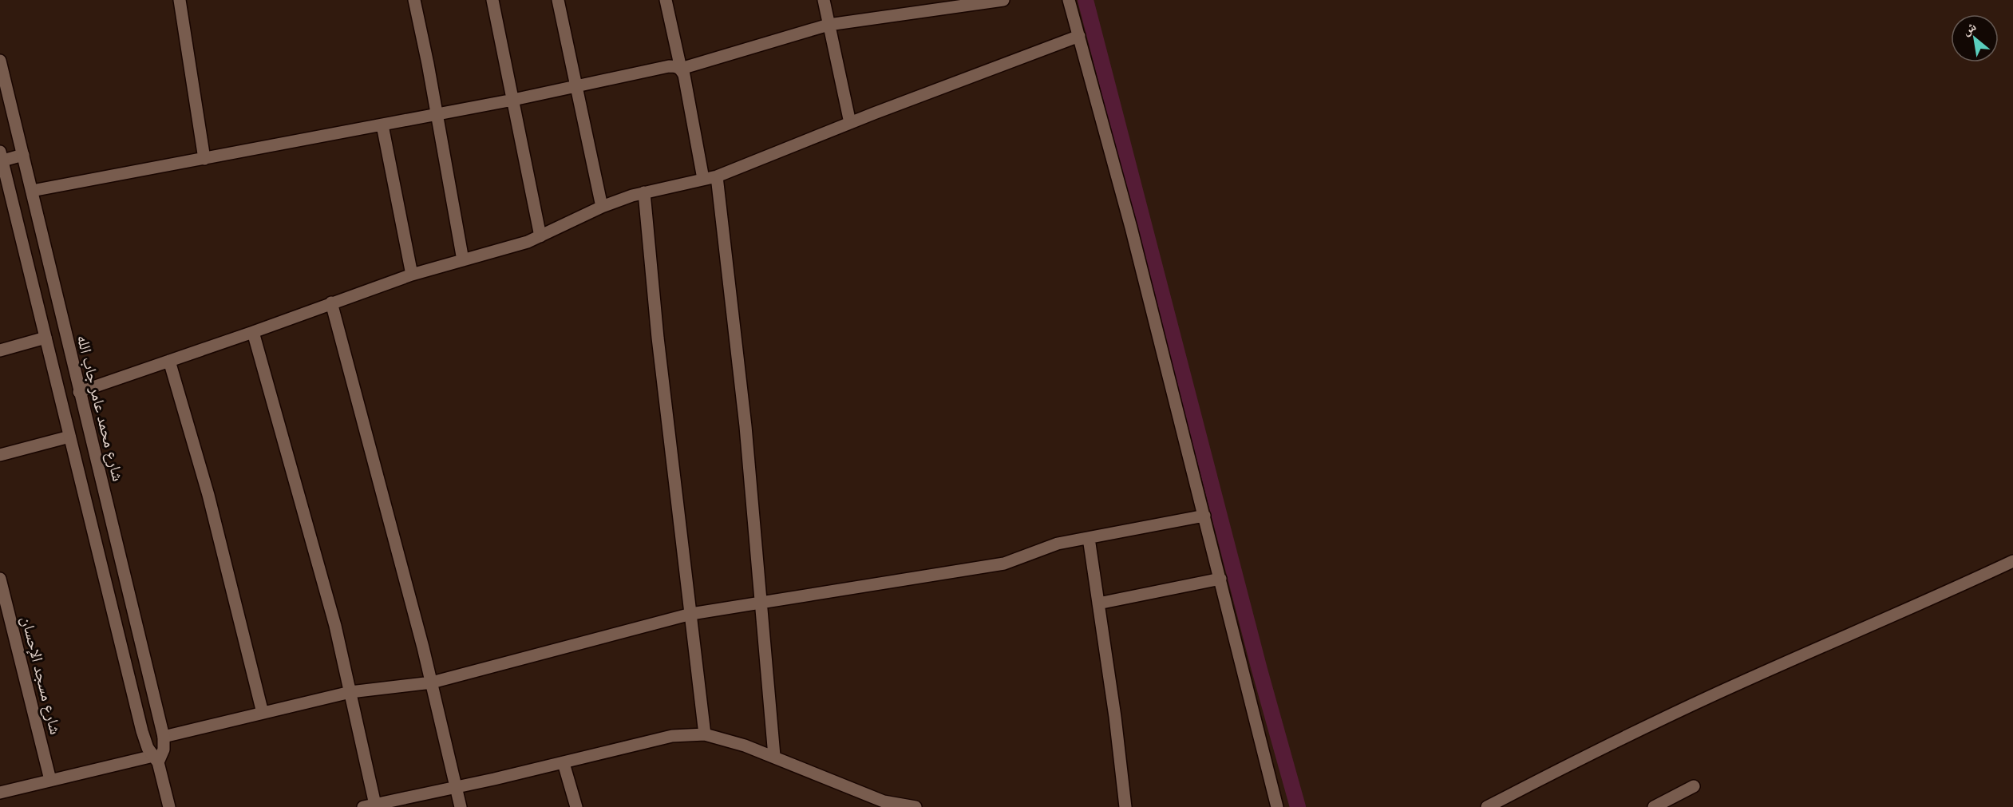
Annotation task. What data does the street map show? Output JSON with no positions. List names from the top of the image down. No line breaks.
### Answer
{"streets":{"street":["شارع محمد عامر جاب الله","شارع مسجد الإحسان"]},"north":"top left"}
